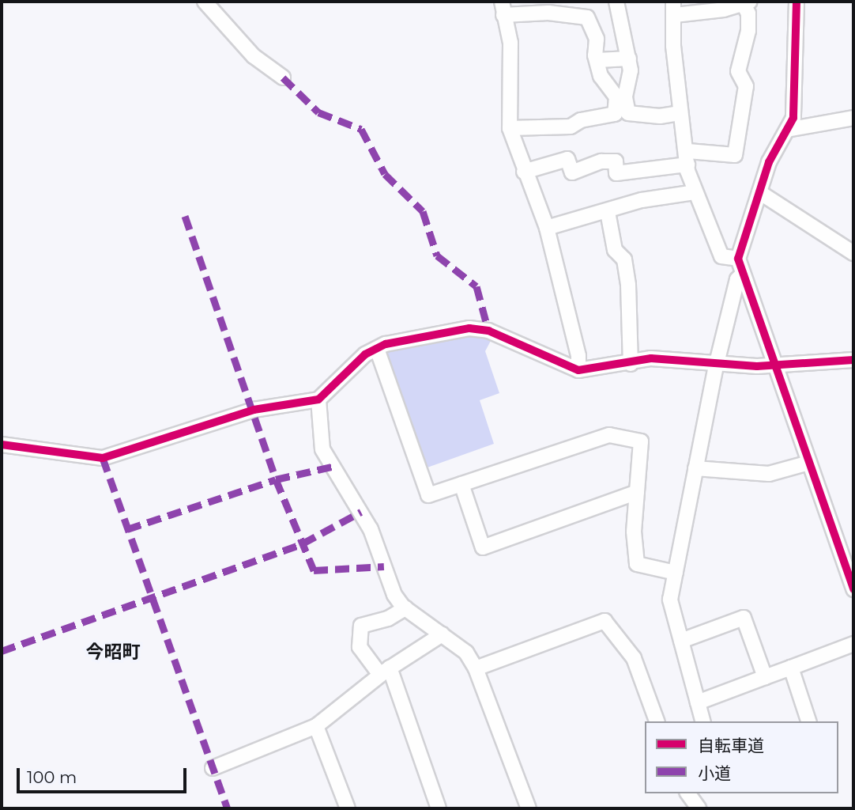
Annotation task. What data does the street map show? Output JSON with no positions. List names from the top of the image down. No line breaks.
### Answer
{"districts":["今昭町"],"legend":["自転車道","小道"],"scale_bar":"100 m"}
